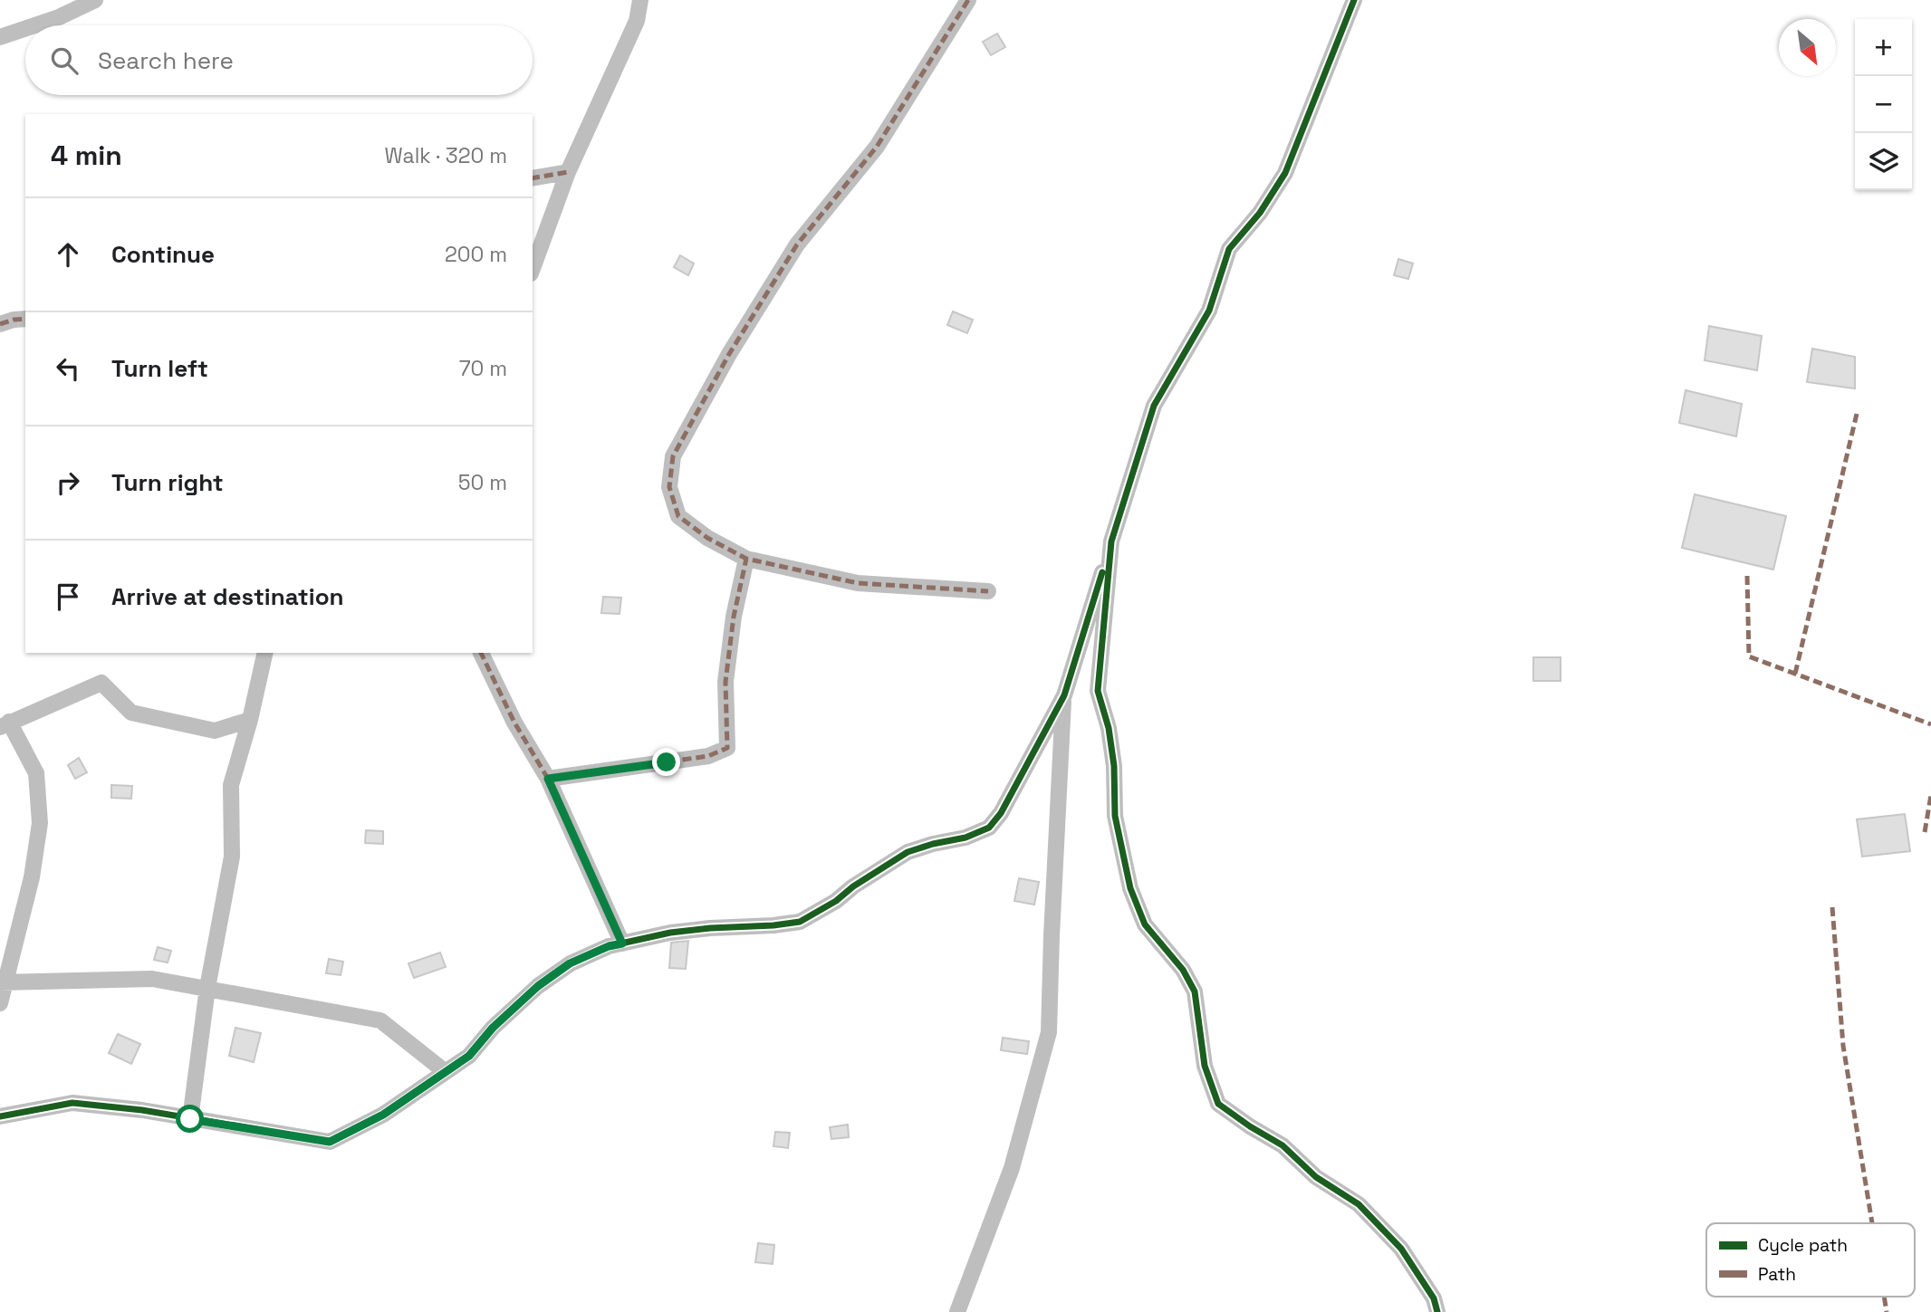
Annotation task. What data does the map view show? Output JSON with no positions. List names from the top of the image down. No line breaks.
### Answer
{"legend":["Cycle path","Path"],"north":"bottom right","page":{"map_buttons":["+","−"],"search":"Search here","heading":["4 min","Walk · 320 m"],"list":[["Continue","200 m"],["Turn left","70 m"],["Turn right","50 m"],"Arrive at destination"]}}
